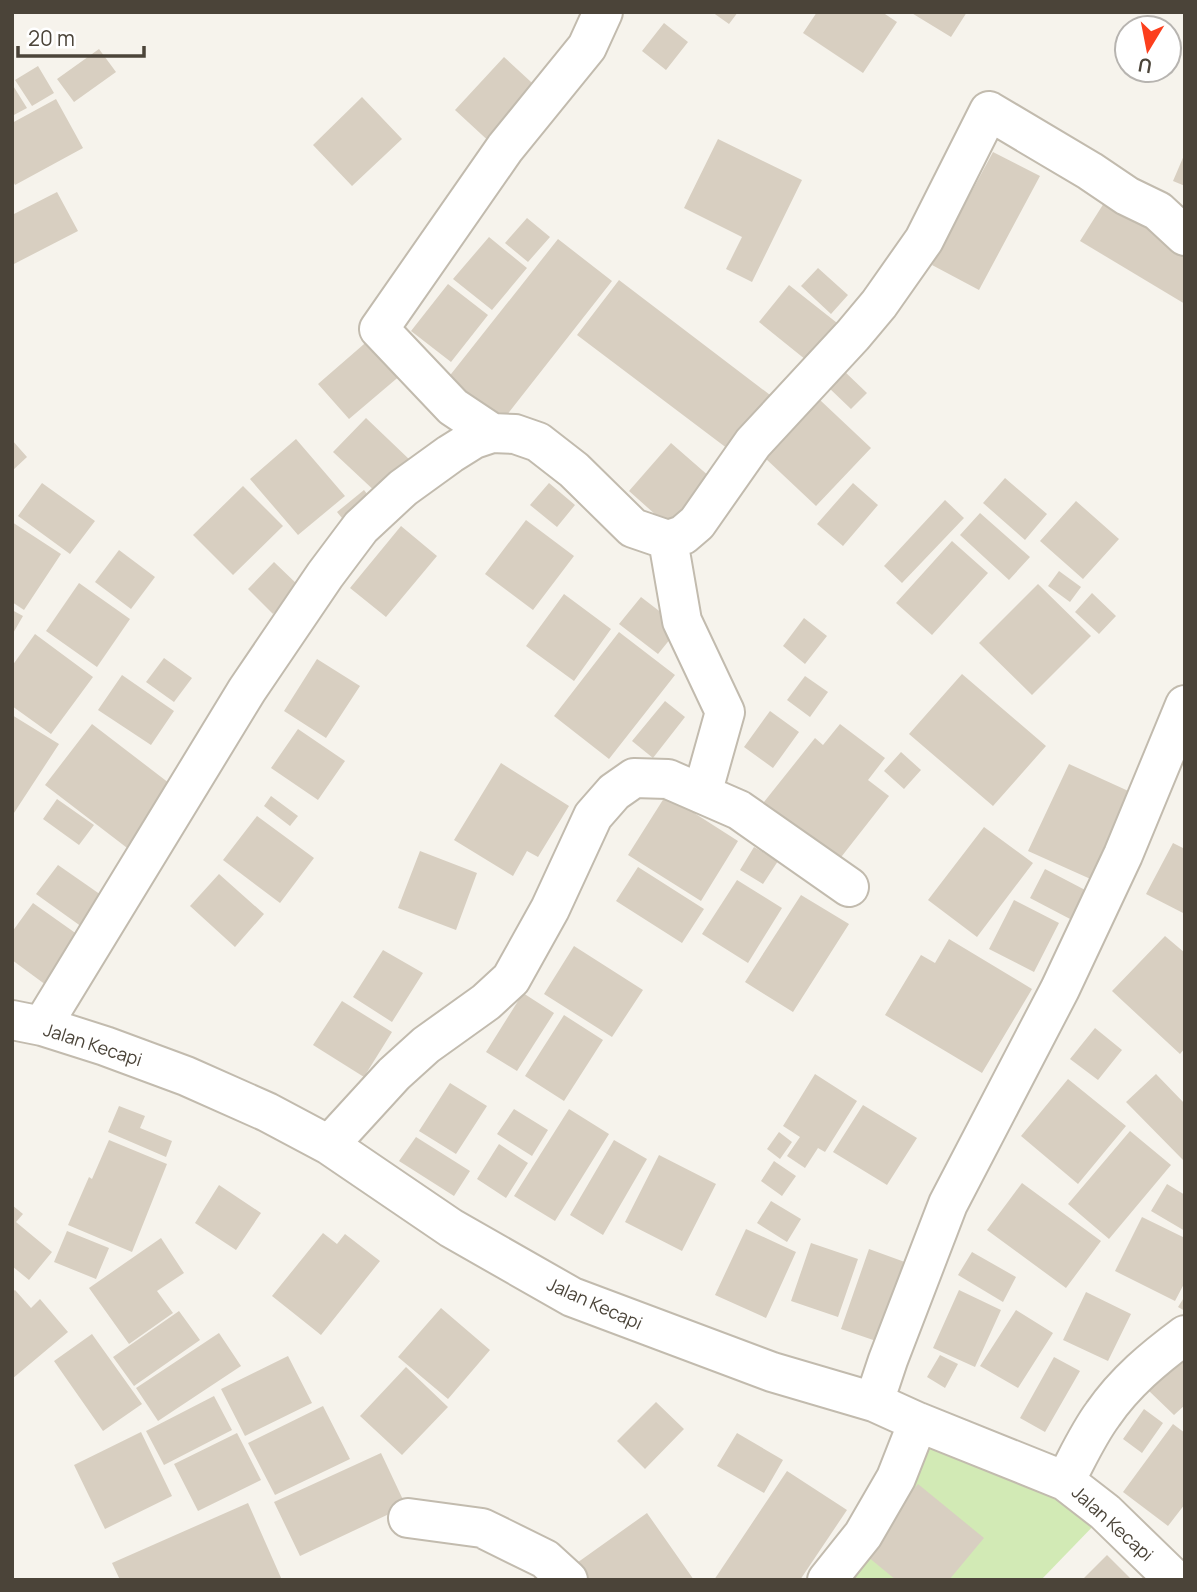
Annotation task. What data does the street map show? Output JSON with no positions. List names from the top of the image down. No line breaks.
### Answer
{"streets":{"street":["Jalan Kecapi"]},"scale_bar":"20 m","north":"bottom"}
